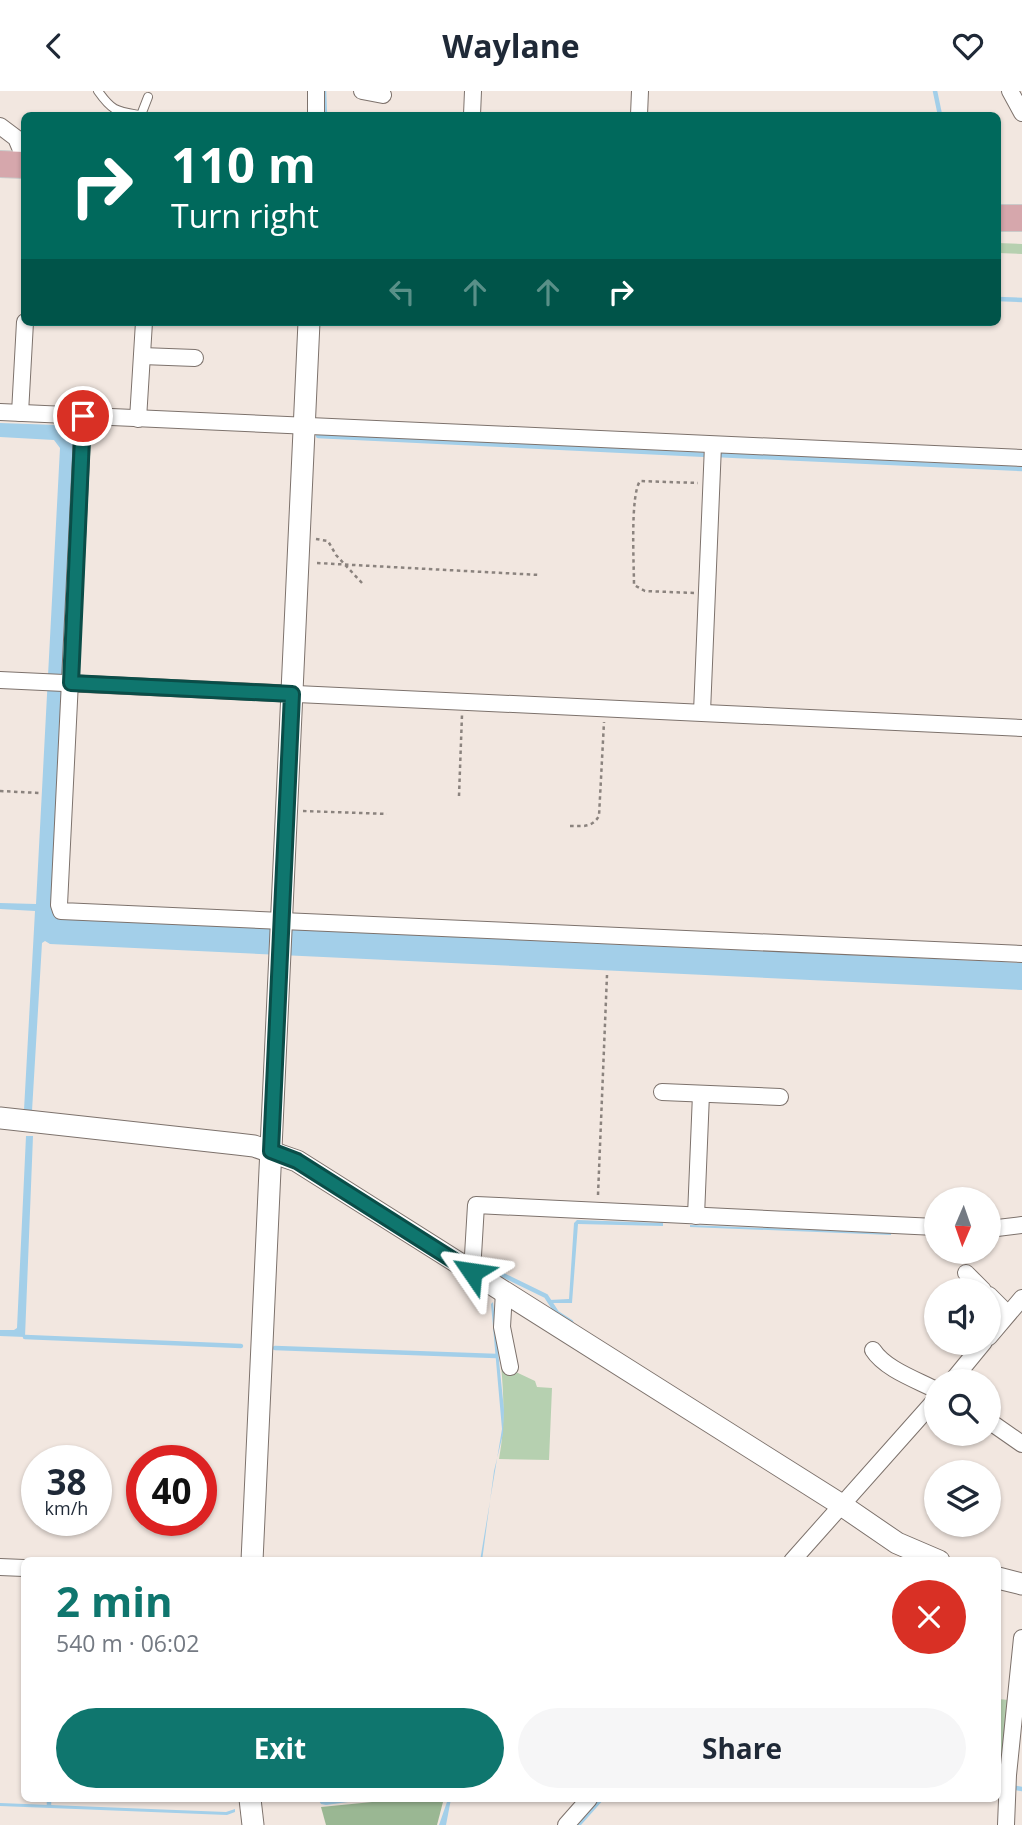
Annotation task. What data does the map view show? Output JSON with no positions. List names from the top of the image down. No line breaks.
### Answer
{"north":"bottom","page":{"header":"Waylane","turn":["110 m","Turn right"],"speed":"38 km/h","limit":"40","heading":["2 min","540 m · 06:02"],"buttons":["Exit","Share"]}}
